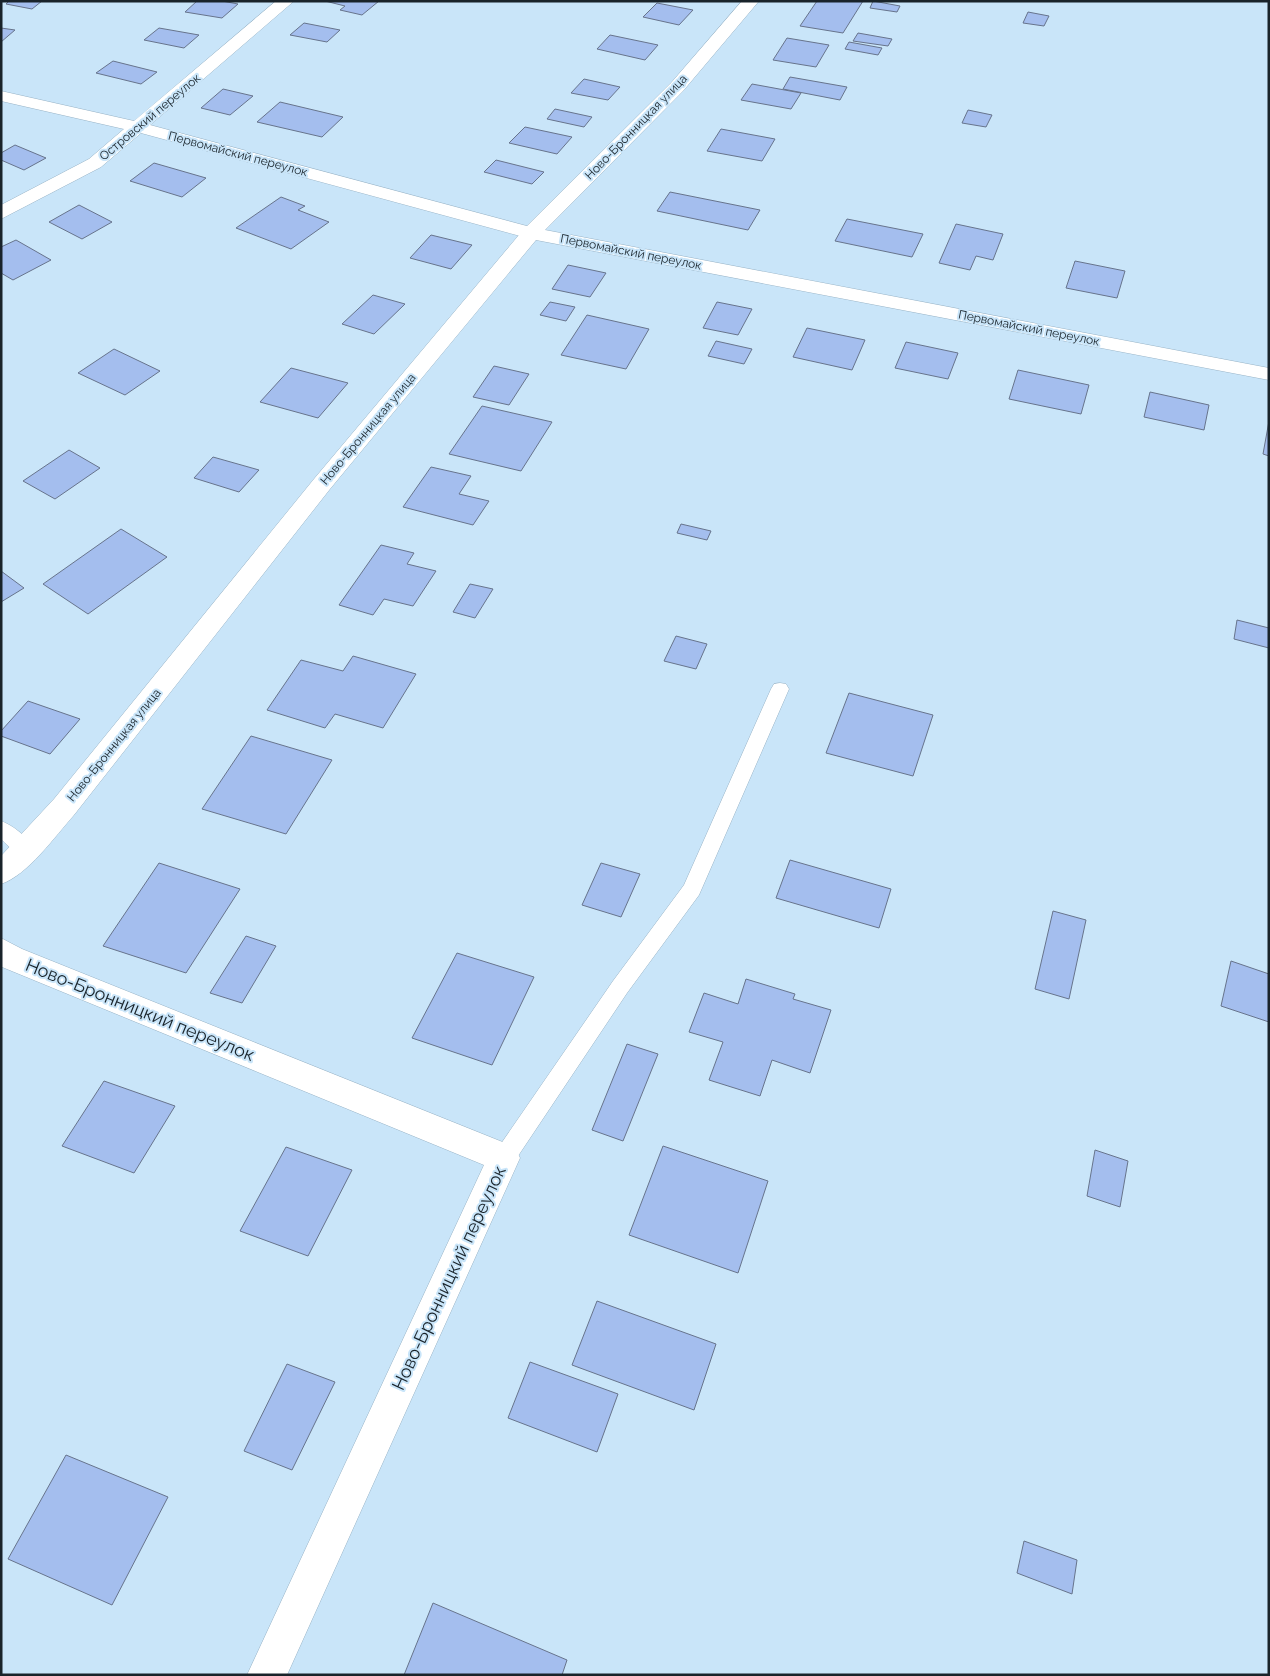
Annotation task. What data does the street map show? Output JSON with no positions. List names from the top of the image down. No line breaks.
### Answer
{"streets":{"street":["Островский переулок","Ново-Бронницкая улица","Первомайский переулок","Ново-Бронницкий переулок"]},"crossings":[["Островский переулок","Первомайский переулок"],["Ново-Бронницкая улица","Первомайский переулок"]]}
